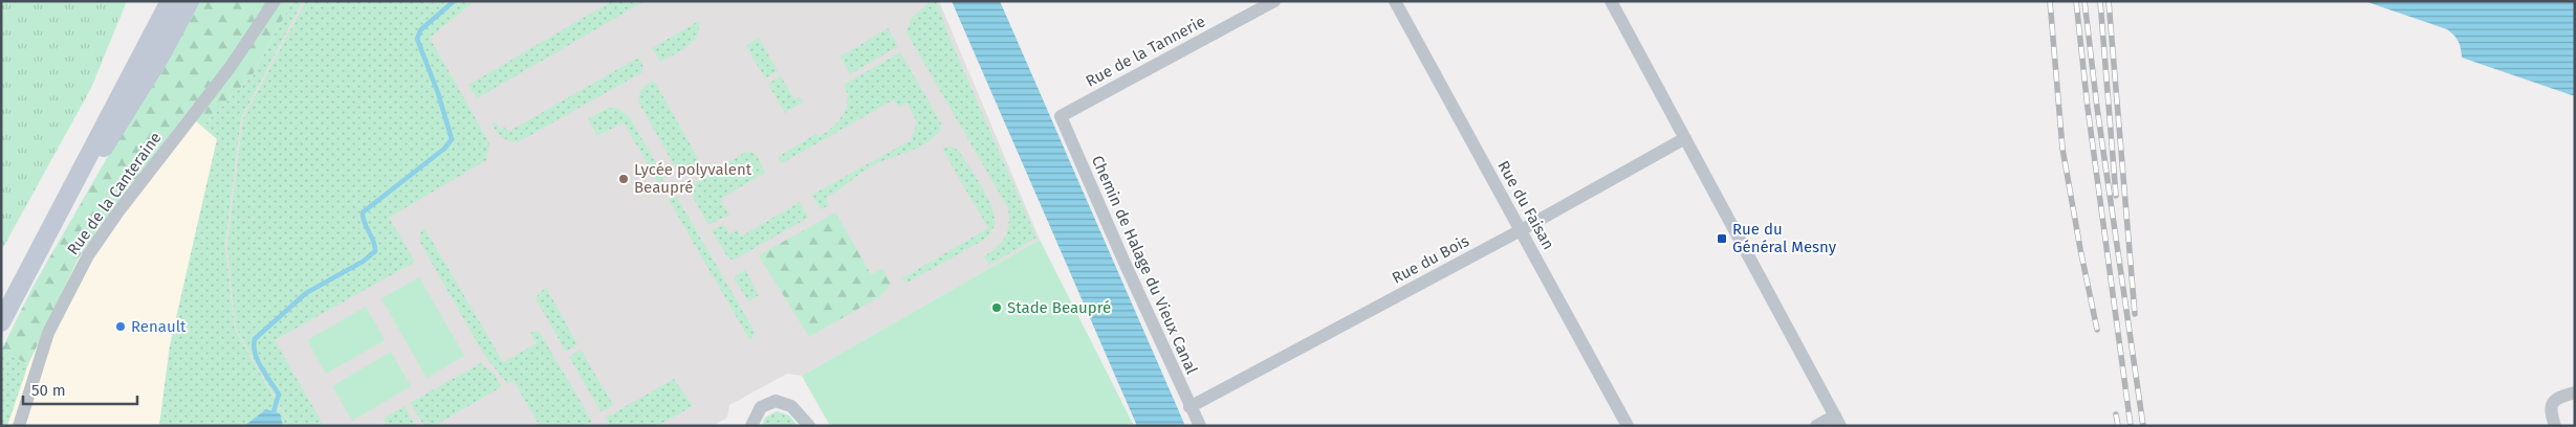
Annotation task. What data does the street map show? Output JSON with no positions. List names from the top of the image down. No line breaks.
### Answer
{"streets":{"street":["Rue de la Tannerie","Rue de la Canteraine","Rue du Faisan","Rue du Bois","Chemin de Halage du Vieux Canal"]},"crossings":[["Rue de la Tannerie","Chemin de Halage du Vieux Canal"],["Rue du Faisan","Rue du Bois"],["Rue du Bois","Chemin de Halage du Vieux Canal"]],"places":{"other":["Lycée polyvalent Beaupré","Stade Beaupré","Renault"],"transit":["Rue du Général Mesny"]},"scale_bar":"50 m"}
